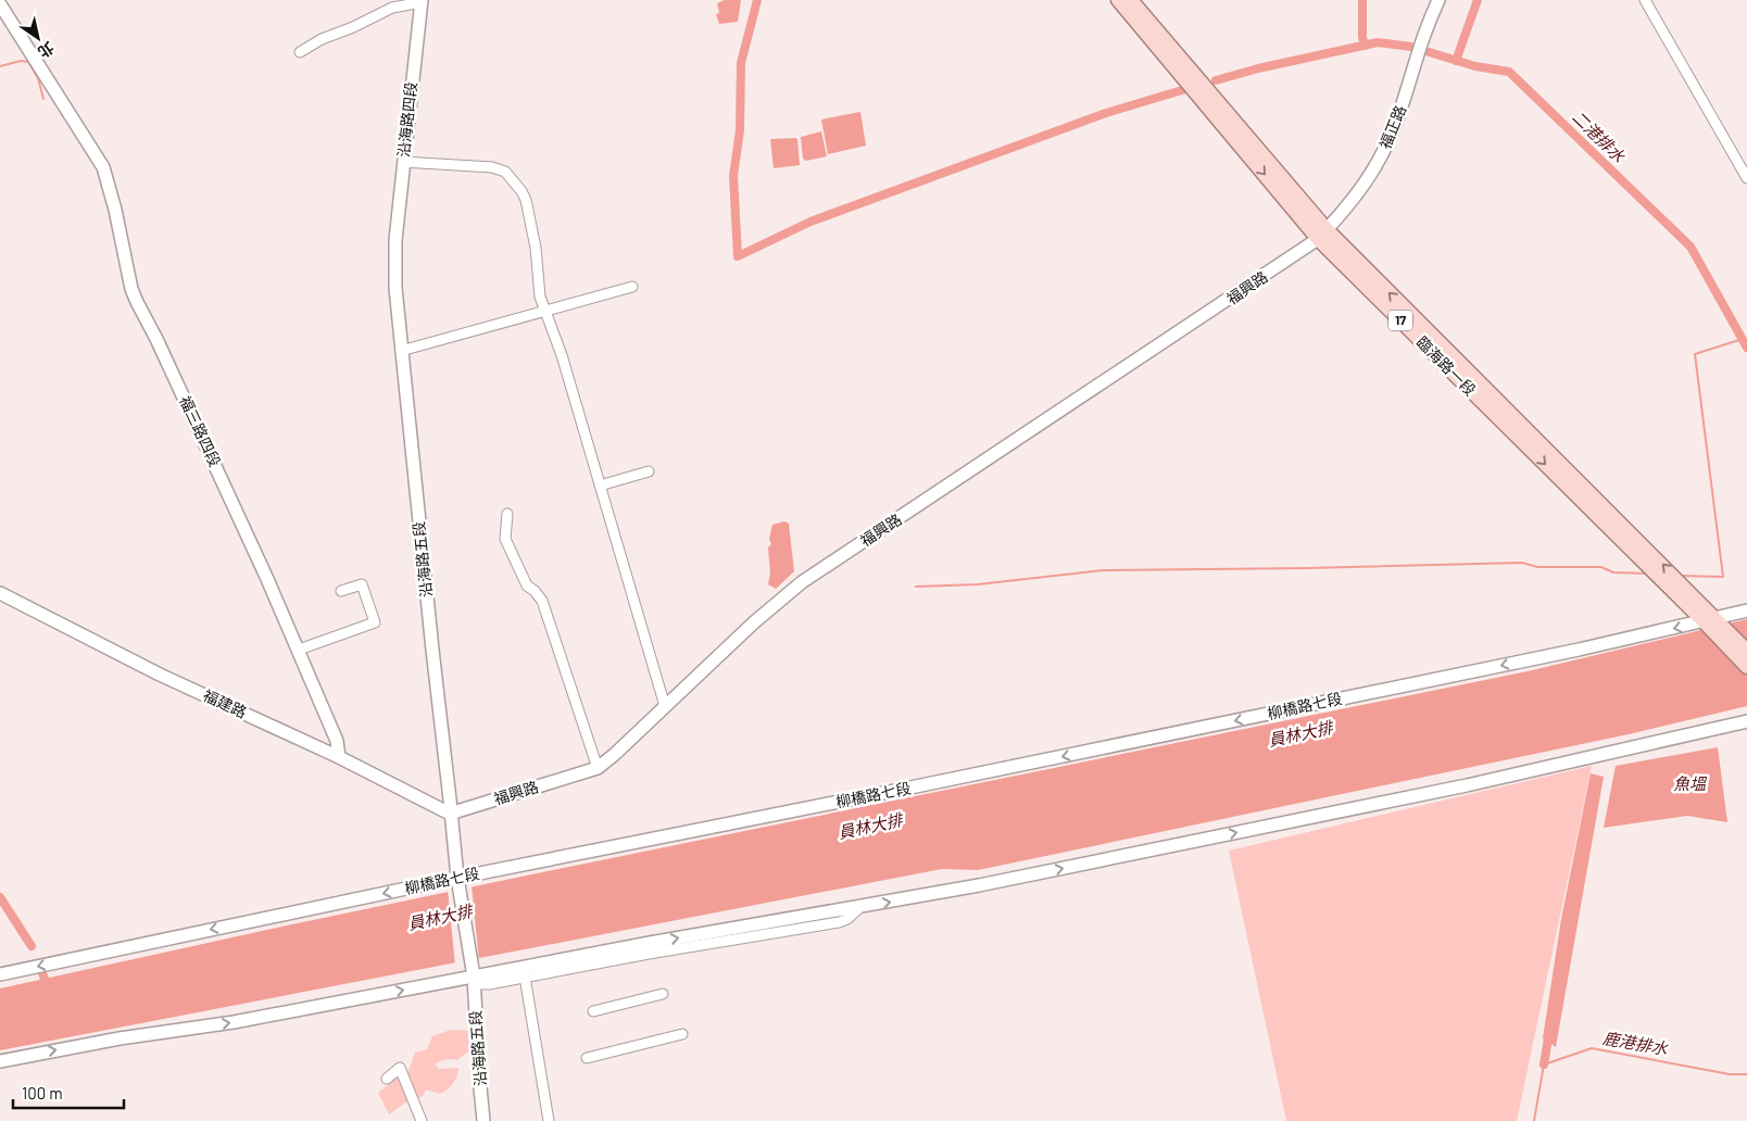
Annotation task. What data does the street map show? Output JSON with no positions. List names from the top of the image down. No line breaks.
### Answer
{"streets":{"main road":["17","臨海路一段"],"street":["沿海路四段","福正路","福興路","福三路四段","沿海路五段","福建路","柳橋路七段"]},"crossings":[["沿海路四段","沿海路五段"],["福正路","福興路"],["福正路","臨海路一段"],["福興路","臨海路一段"],["福興路","沿海路五段"],["福興路","福建路"],["17","臨海路一段"],["17","柳橋路七段"],["臨海路一段","柳橋路七段"],["福三路四段","福建路"],["沿海路五段","福建路"],["沿海路五段","柳橋路七段"]],"water":["二港排水","員林大排","魚塭","鹿港排水"],"scale_bar":"100 m","north":"bottom right"}
